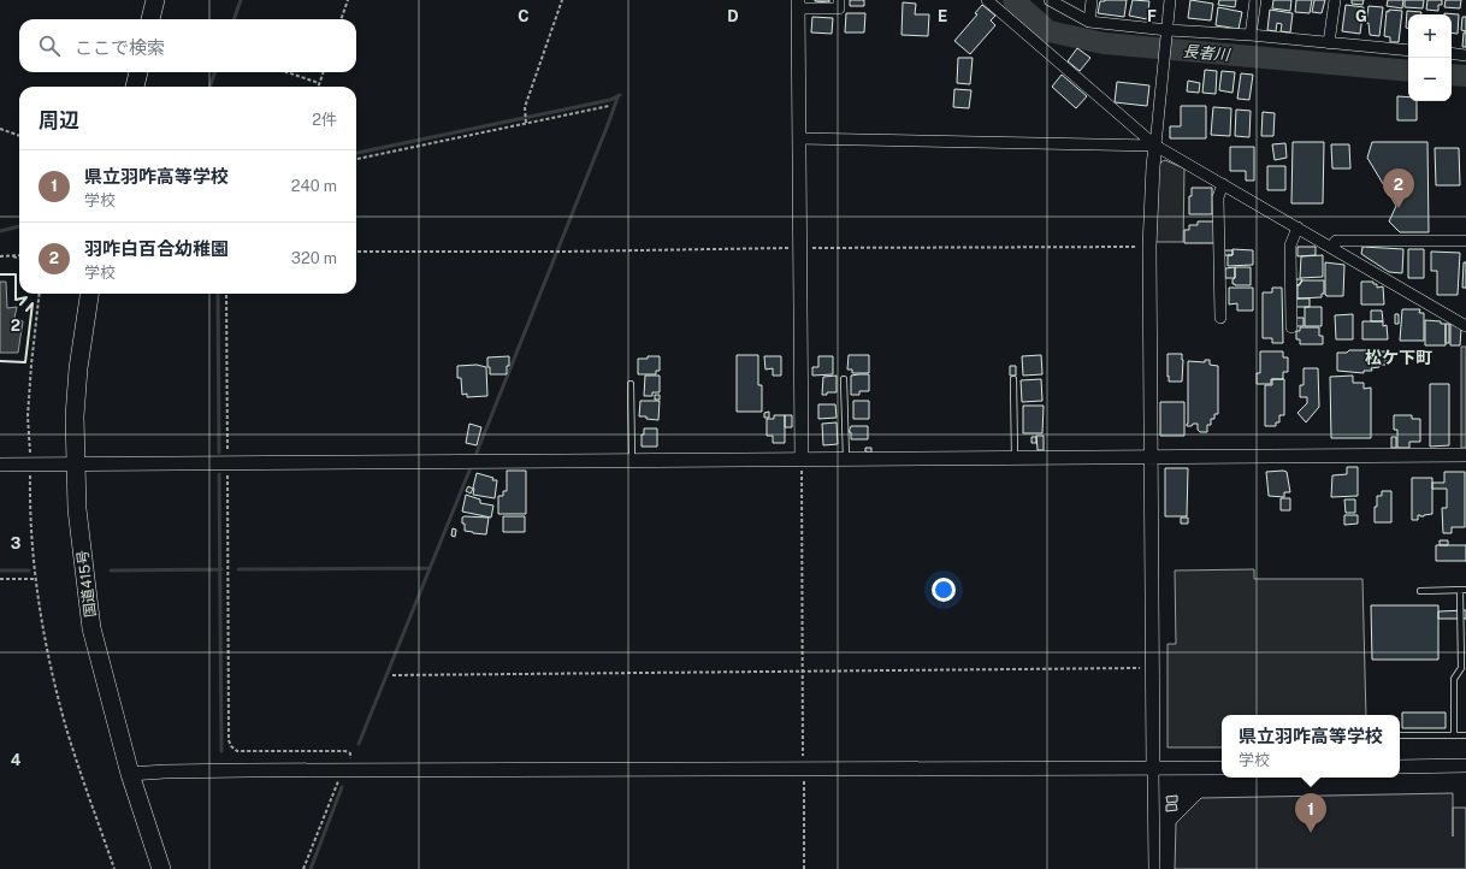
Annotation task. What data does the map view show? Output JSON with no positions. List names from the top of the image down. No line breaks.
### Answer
{"streets":{"highway":["国道415号"]},"districts":["松ケ下町"],"water":["長者川"],"page":{"map_buttons":["+","−"],"search":"ここで検索","heading":["周辺","2件"],"list":[{"mark":"1","name":"県立羽咋高等学校","note":"学校","value":"240 m"},{"mark":"2","name":"羽咋白百合幼稚園","note":"学校","value":"320 m"}],"pins":["2","1"],"popup":["県立羽咋高等学校","学校"]},"grid":{"columns":["C","D","E","F","G"],"rows":["2","3","4"]}}
